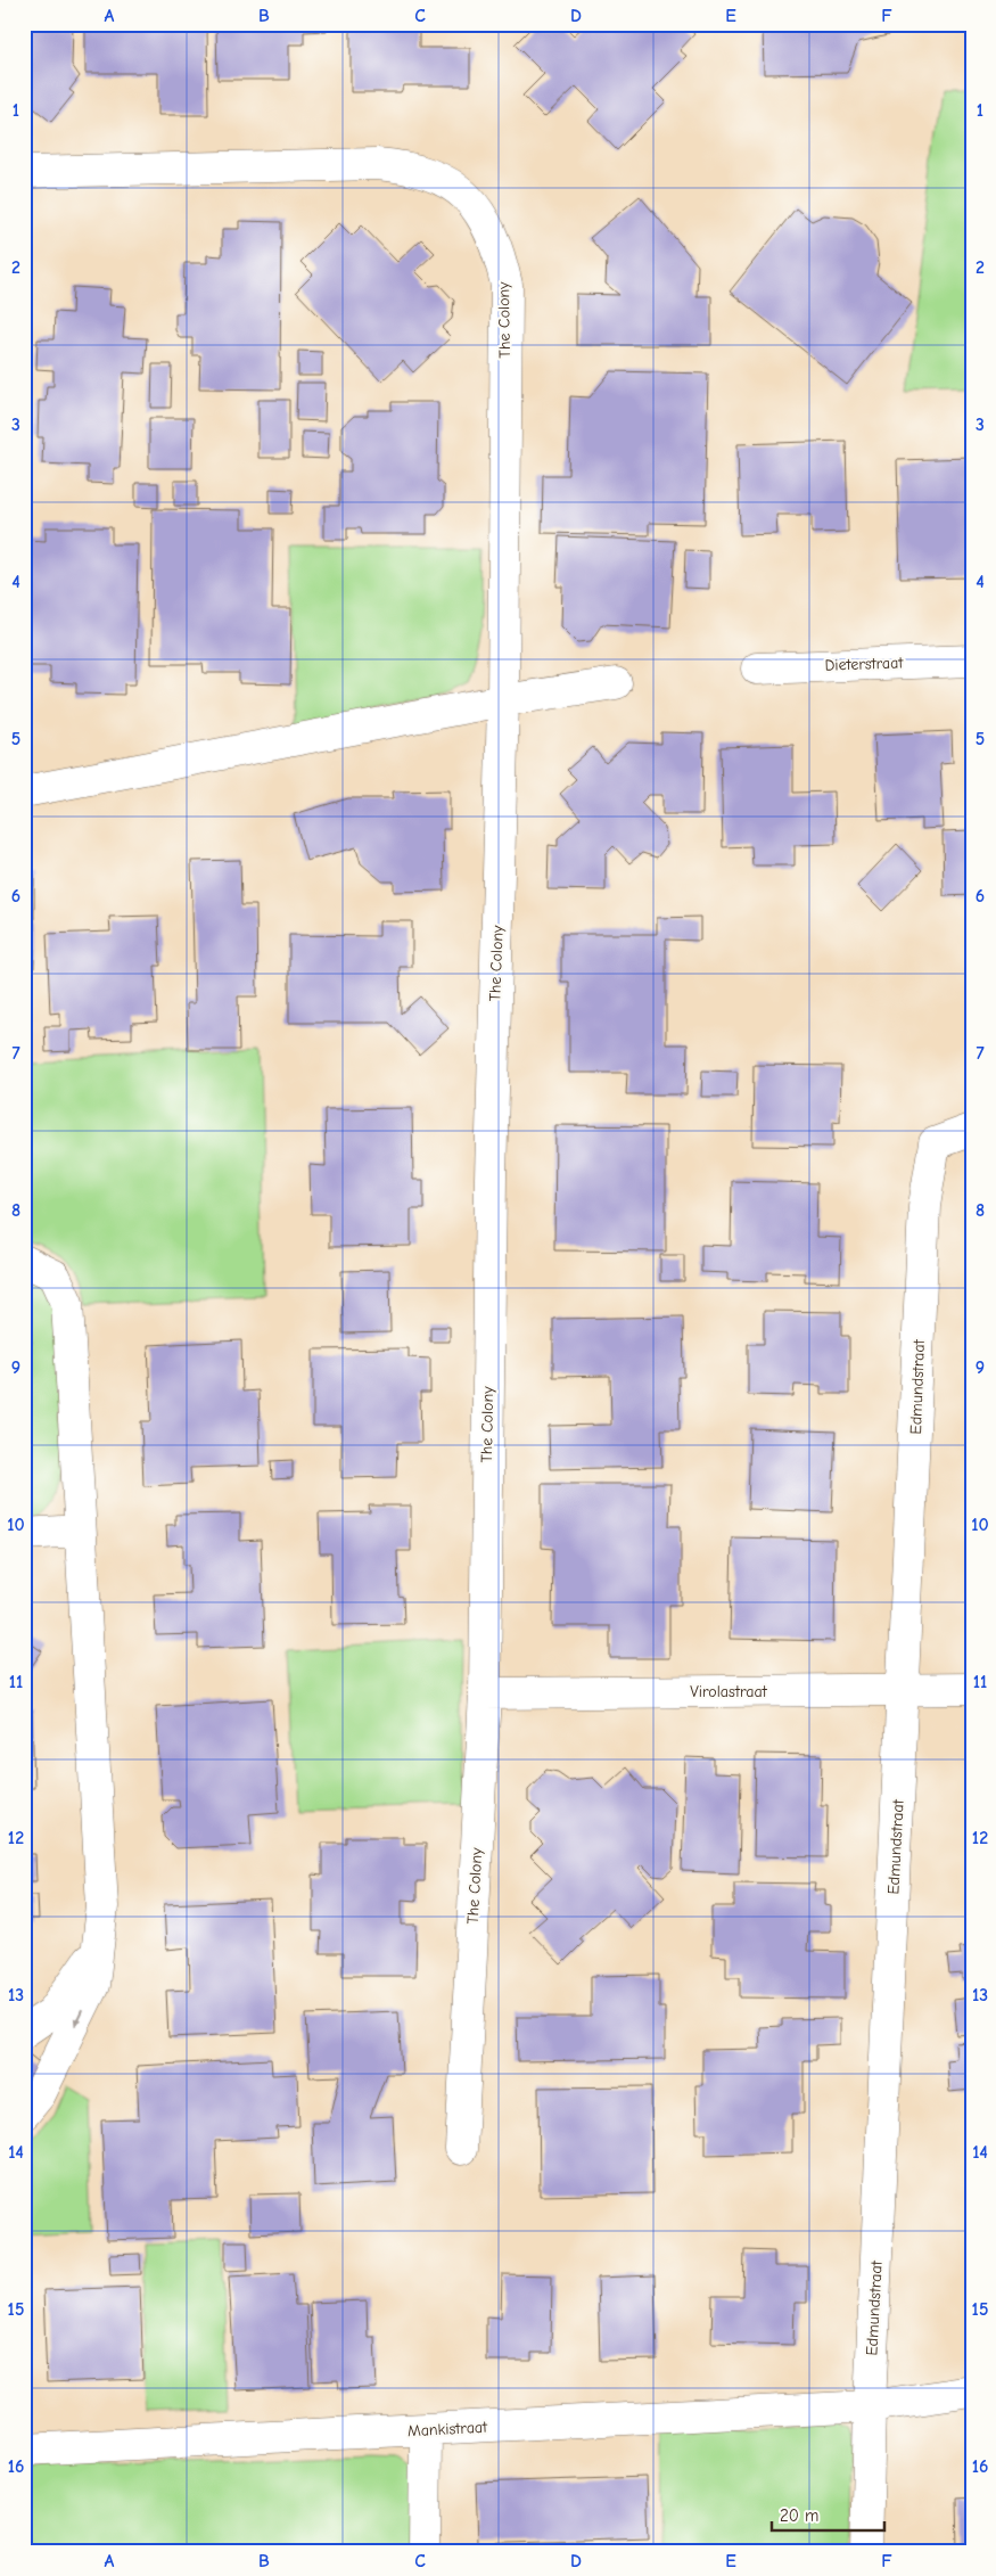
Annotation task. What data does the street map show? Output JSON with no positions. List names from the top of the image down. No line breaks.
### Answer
{"streets":{"street":["The Colony","Dieterstraat","Edmundstraat","Virolastraat","Mankistraat"]},"crossings":[["The Colony","Virolastraat"],["Edmundstraat","Virolastraat"],["Edmundstraat","Mankistraat"]],"scale_bar":"20 m","grid":{"columns":["A","B","C","D","E","F"],"rows":["1","2","3","4","5","6","7","8","9","10","11","12","13","14","15","16"]}}
